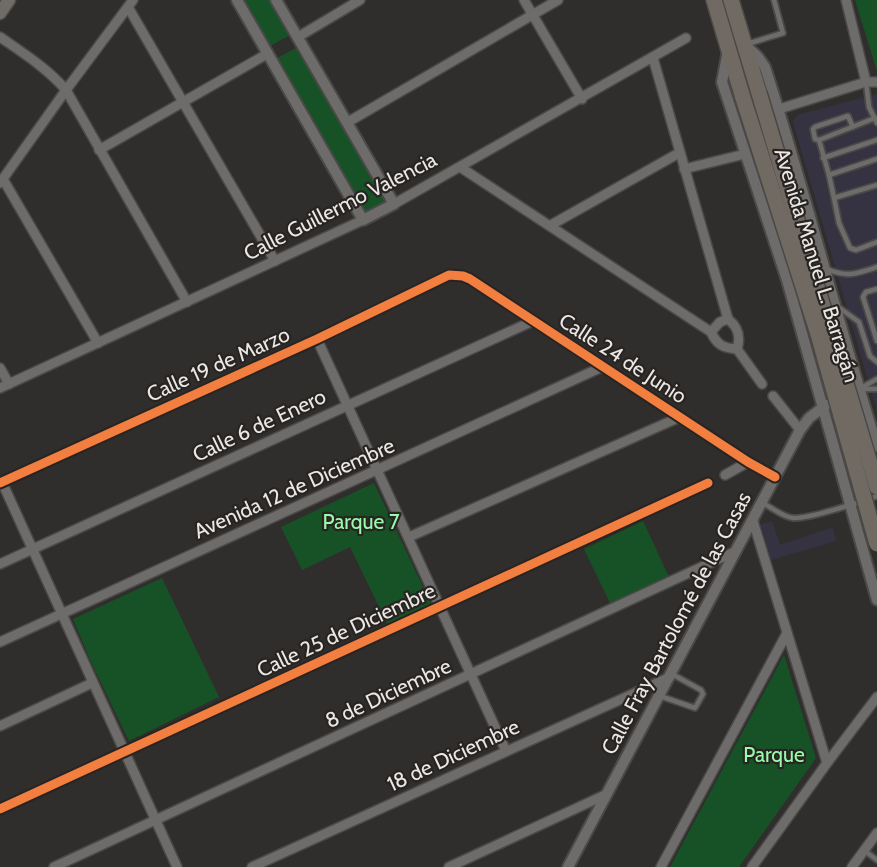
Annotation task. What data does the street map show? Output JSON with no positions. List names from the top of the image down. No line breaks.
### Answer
{"streets":{"highway":["Avenida Manuel L. Barragán"],"street":["Calle Guillermo Valencia","Calle 24 de Junio","Calle 19 de Marzo","Calle 6 de Enero","Avenida 12 de Diciembre","Calle Fray Bartolomé de las Casas","Calle 25 de Diciembre","8 de Diciembre","18 de Diciembre"]},"crossings":[["Calle 24 de Junio","Calle 19 de Marzo"],["Calle 24 de Junio","Calle 6 de Enero"],["Calle 24 de Junio","Avenida 12 de Diciembre"],["Calle 24 de Junio","Calle Fray Bartolomé de las Casas"],["Calle Fray Bartolomé de las Casas","8 de Diciembre"],["Calle Fray Bartolomé de las Casas","18 de Diciembre"]],"parks":["Parque 7","Parque"]}
